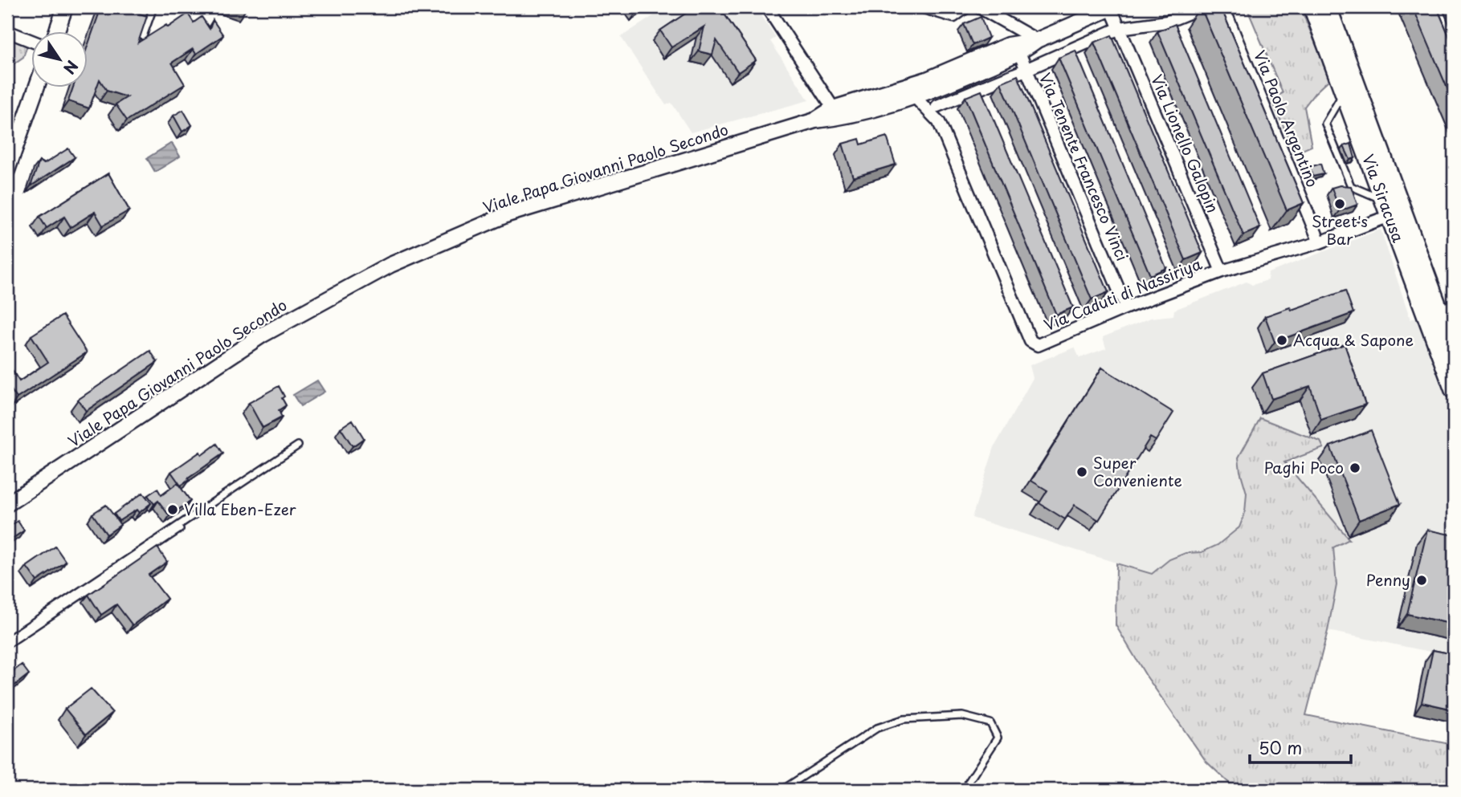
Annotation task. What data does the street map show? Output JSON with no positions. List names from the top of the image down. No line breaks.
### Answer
{"streets":{"main road":["Via Siracusa"],"street":["Via Paolo Argentino","Via Lionello Galopin","Via Tenente Francesco Vinci","Viale Papa Giovanni Paolo Secondo","Via Caduti di Nassiriya"]},"crossings":[["Via Paolo Argentino","Via Caduti di Nassiriya"],["Via Lionello Galopin","Via Caduti di Nassiriya"],["Via Tenente Francesco Vinci","Via Caduti di Nassiriya"],["Via Siracusa","Via Caduti di Nassiriya"]],"places":["Street's Bar","Acqua & Sapone","Paghi Poco","Super Conveniente","Villa Eben-Ezer","Penny"],"scale_bar":"50 m","north":"bottom right"}
